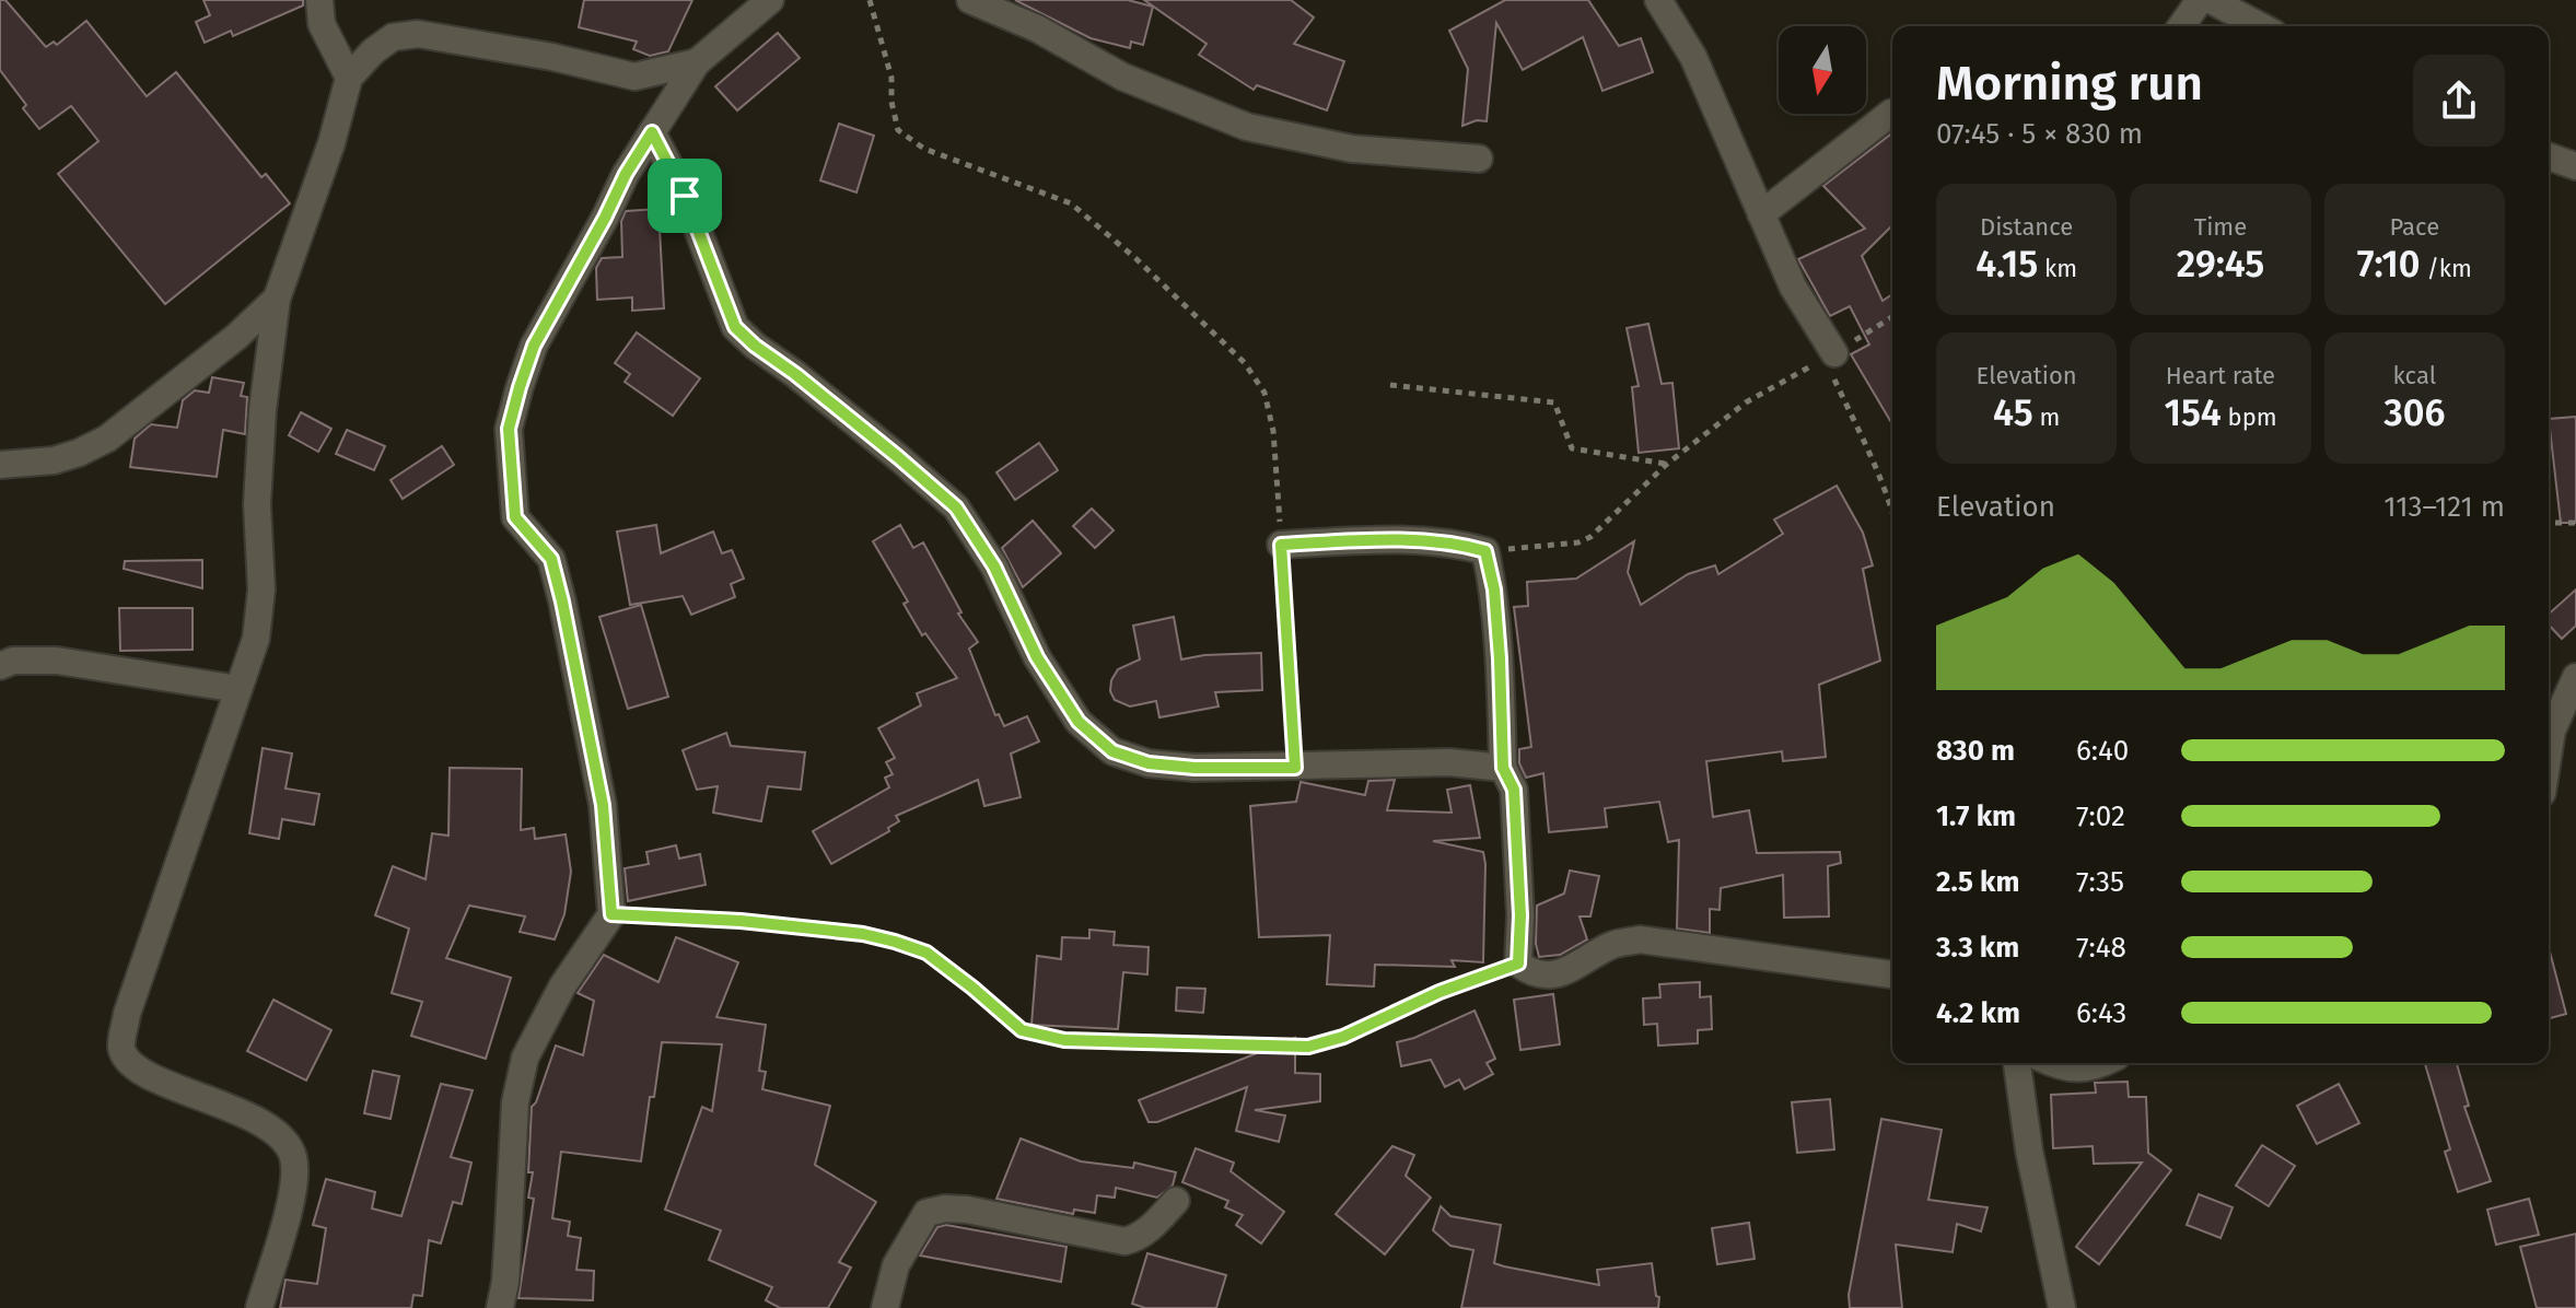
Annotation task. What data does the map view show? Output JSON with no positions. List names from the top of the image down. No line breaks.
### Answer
{"north":"bottom","page":{"heading":["Morning run","07:45 · 5 × 830 m"],"stats":[["Distance","4.15 km"],["Time","29:45"],["Pace","7:10 /km"],["Elevation","45 m"],["Heart rate","154 bpm"],["kcal","306"]],"chart":["Elevation","113–121 m"],"list":[{"name":"830 m","note":"6:40"},{"name":"1.7 km","note":"7:02"},{"name":"2.5 km","note":"7:35"},{"name":"3.3 km","note":"7:48"},{"name":"4.2 km","note":"6:43"}]}}
